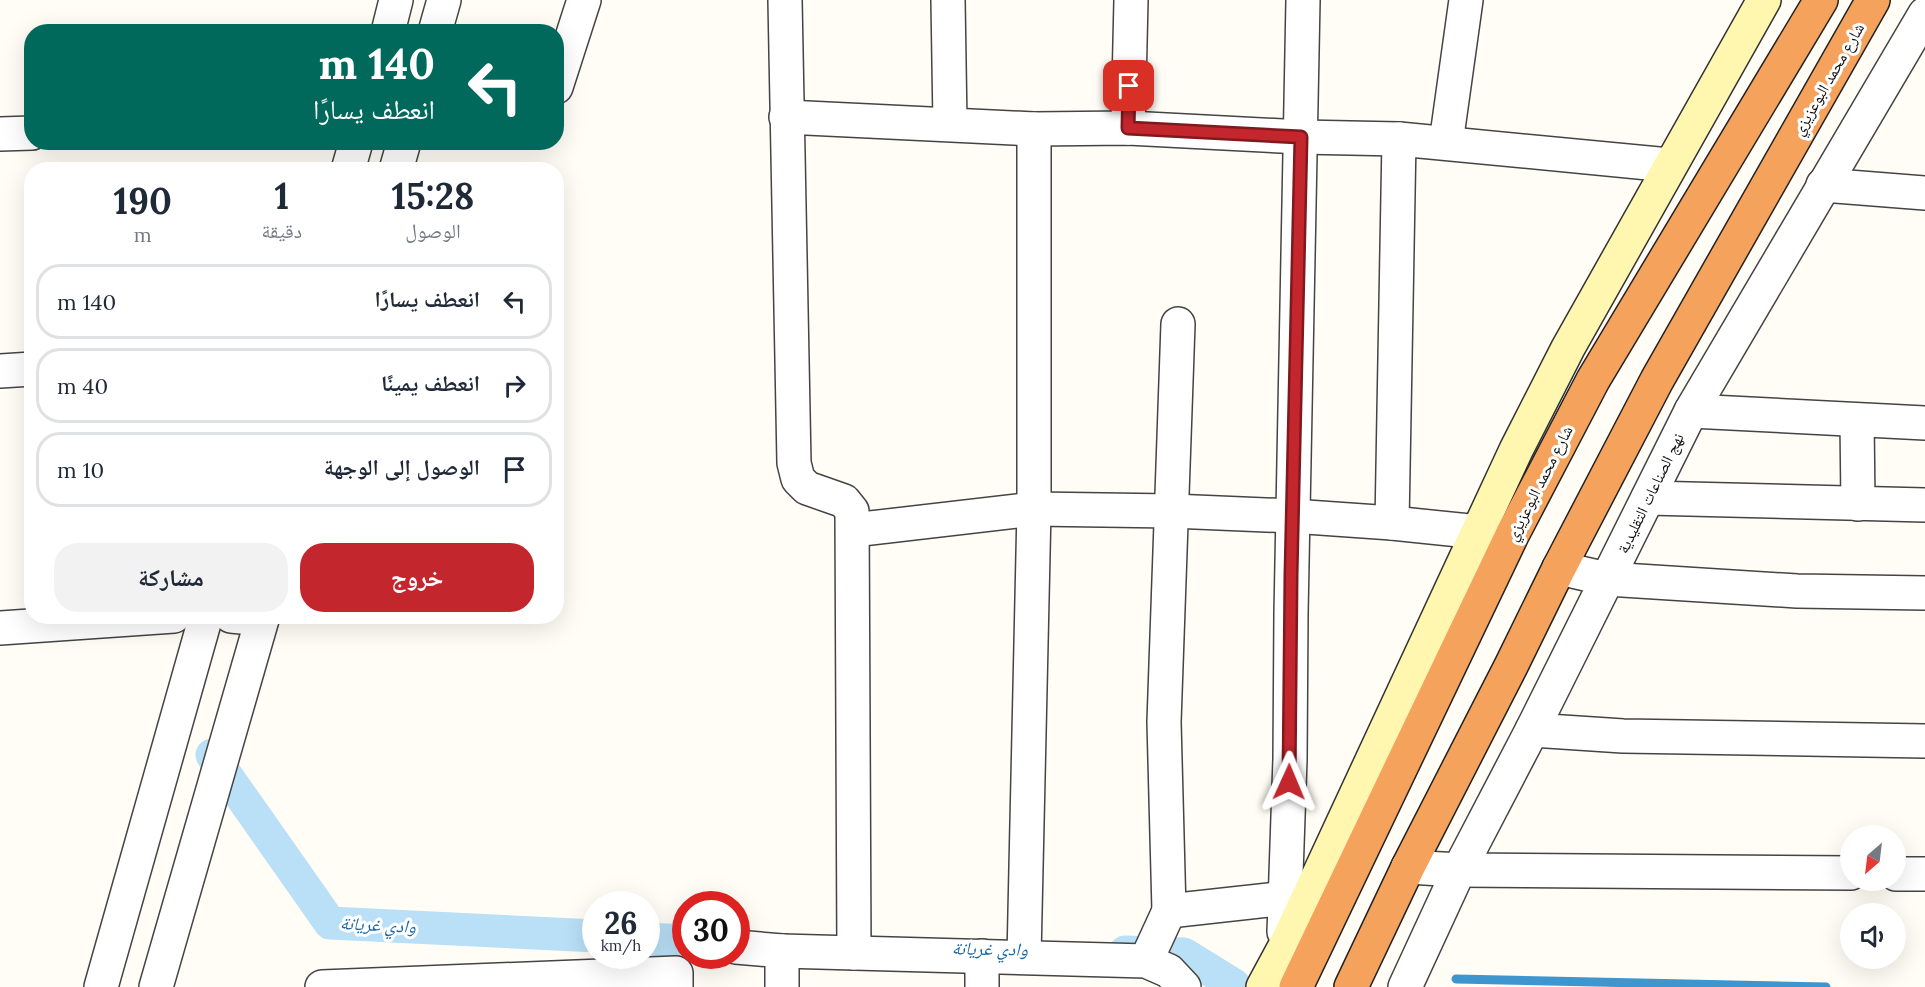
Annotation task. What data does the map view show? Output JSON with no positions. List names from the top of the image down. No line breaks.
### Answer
{"streets":{"highway":["شارع محمد البوعزيزي"],"street":["نهج الصناعات التقليدية"]},"water":["وادي غريانة"],"north":"bottom left","page":{"turn":["140 m","انعطف يسارًا"],"eta":["15:28","الوصول","1","دقيقة","190","m"],"list":[{"name":"انعطف يسارًا","value":"140 m"},{"name":"انعطف يمينًا","value":"40 m"},{"name":"الوصول إلى الوجهة","value":"10 m"}],"buttons":["خروج","مشاركة"],"speed":"26 km/h","limit":"30"}}
